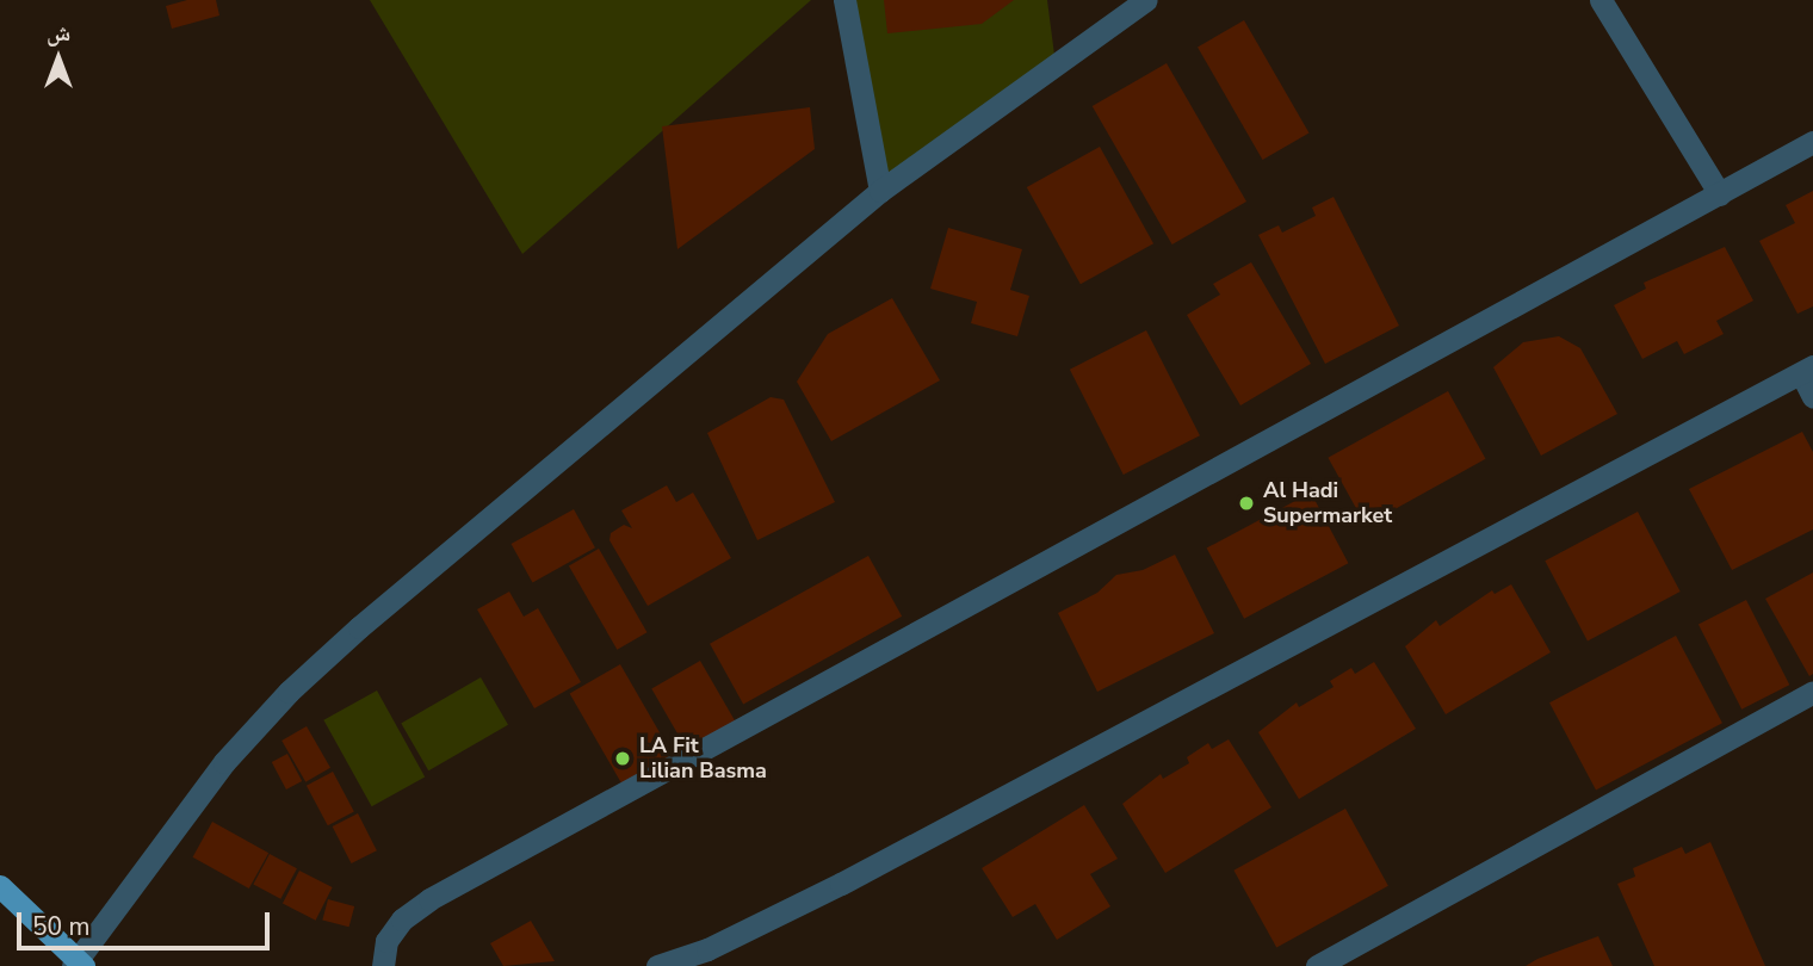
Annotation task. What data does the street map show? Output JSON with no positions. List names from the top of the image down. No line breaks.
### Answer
{"places":["Al Hadi Supermarket","LA Fit Lilian Basma"],"scale_bar":"50 m","north":"top"}
